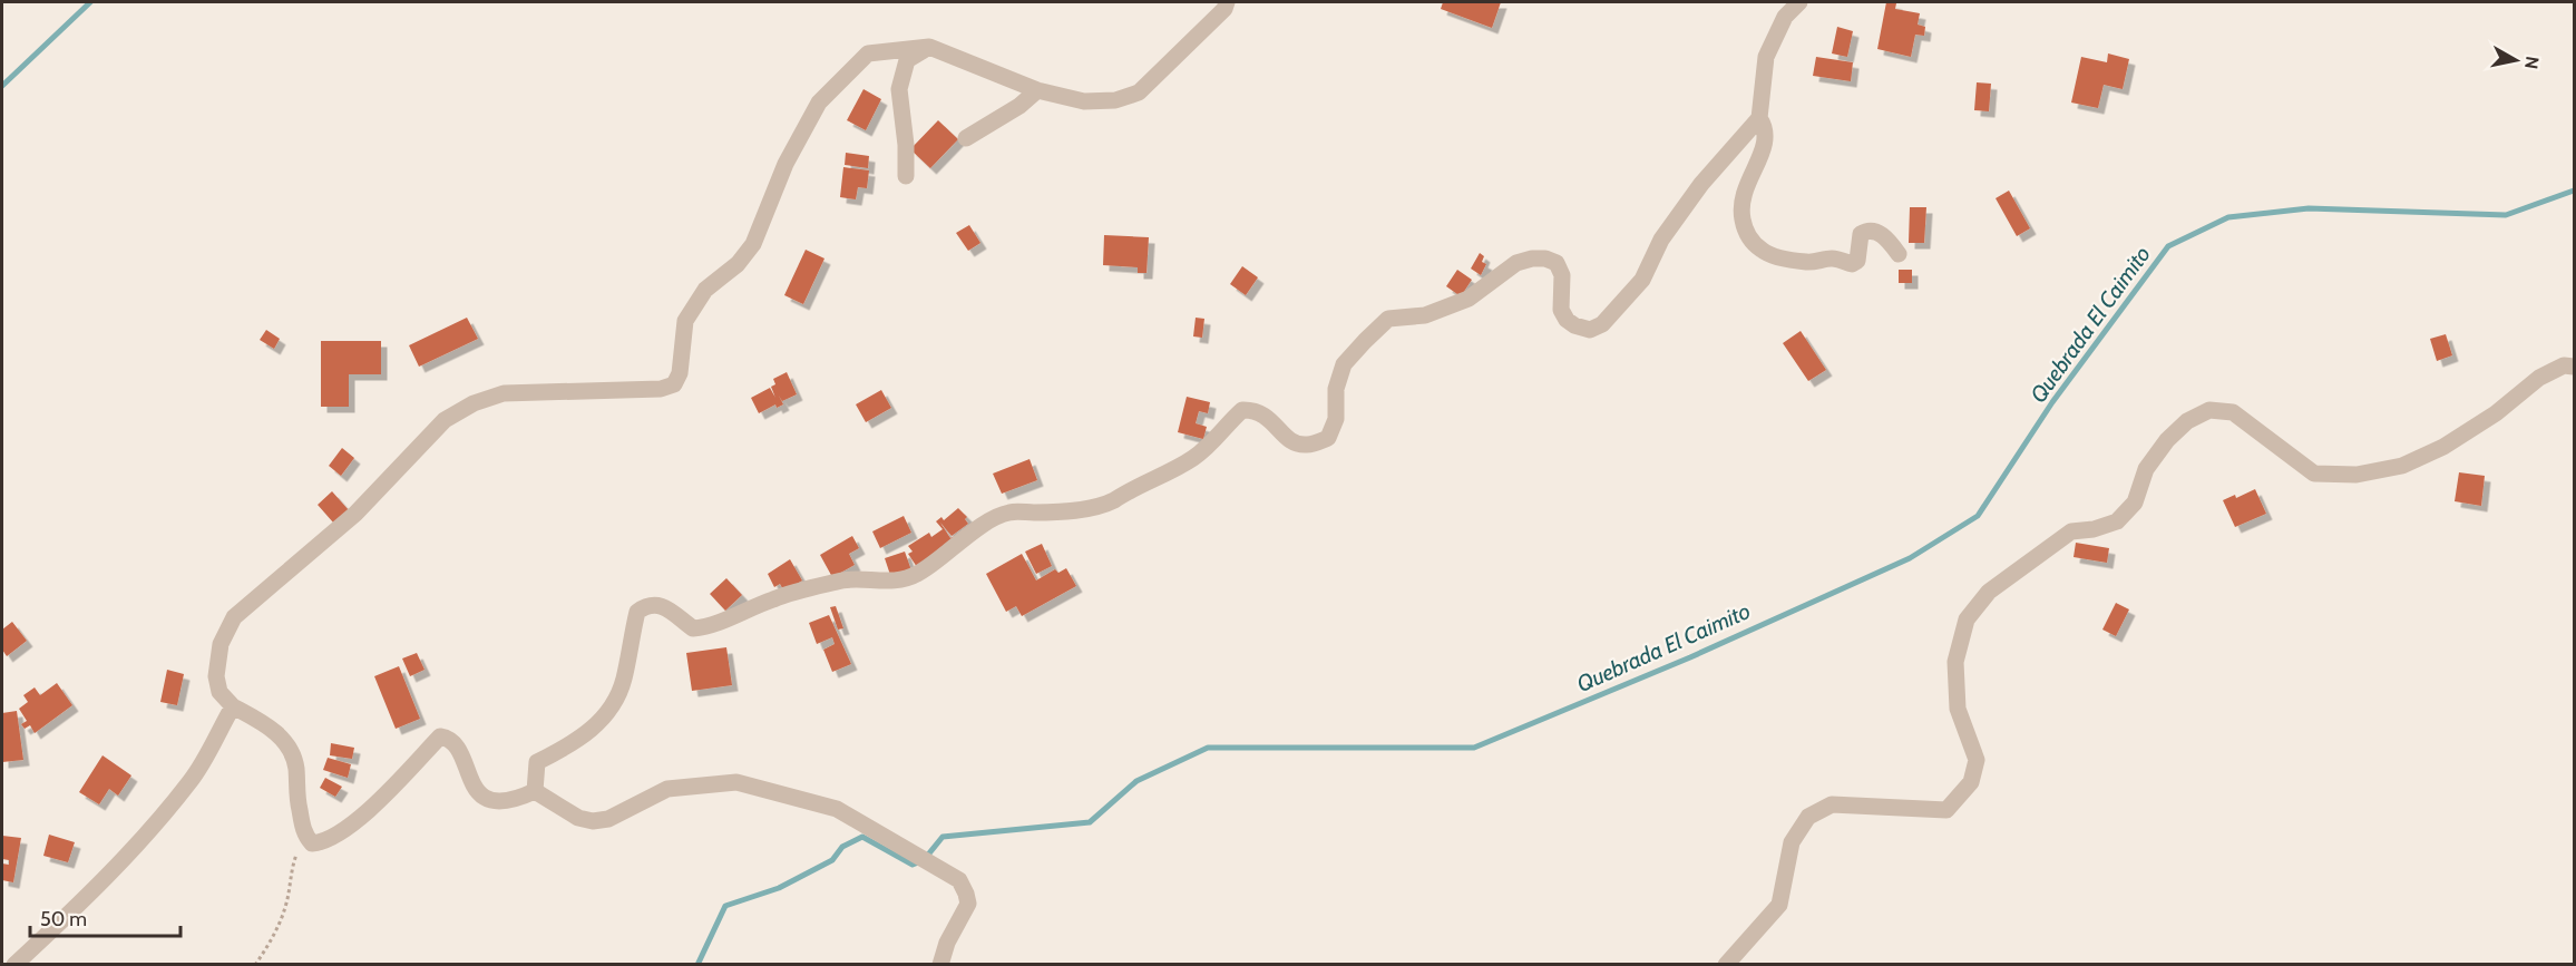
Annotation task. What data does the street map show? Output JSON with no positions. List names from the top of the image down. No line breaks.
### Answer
{"water":["Quebrada El Caimito"],"scale_bar":"50 m","north":"right"}
